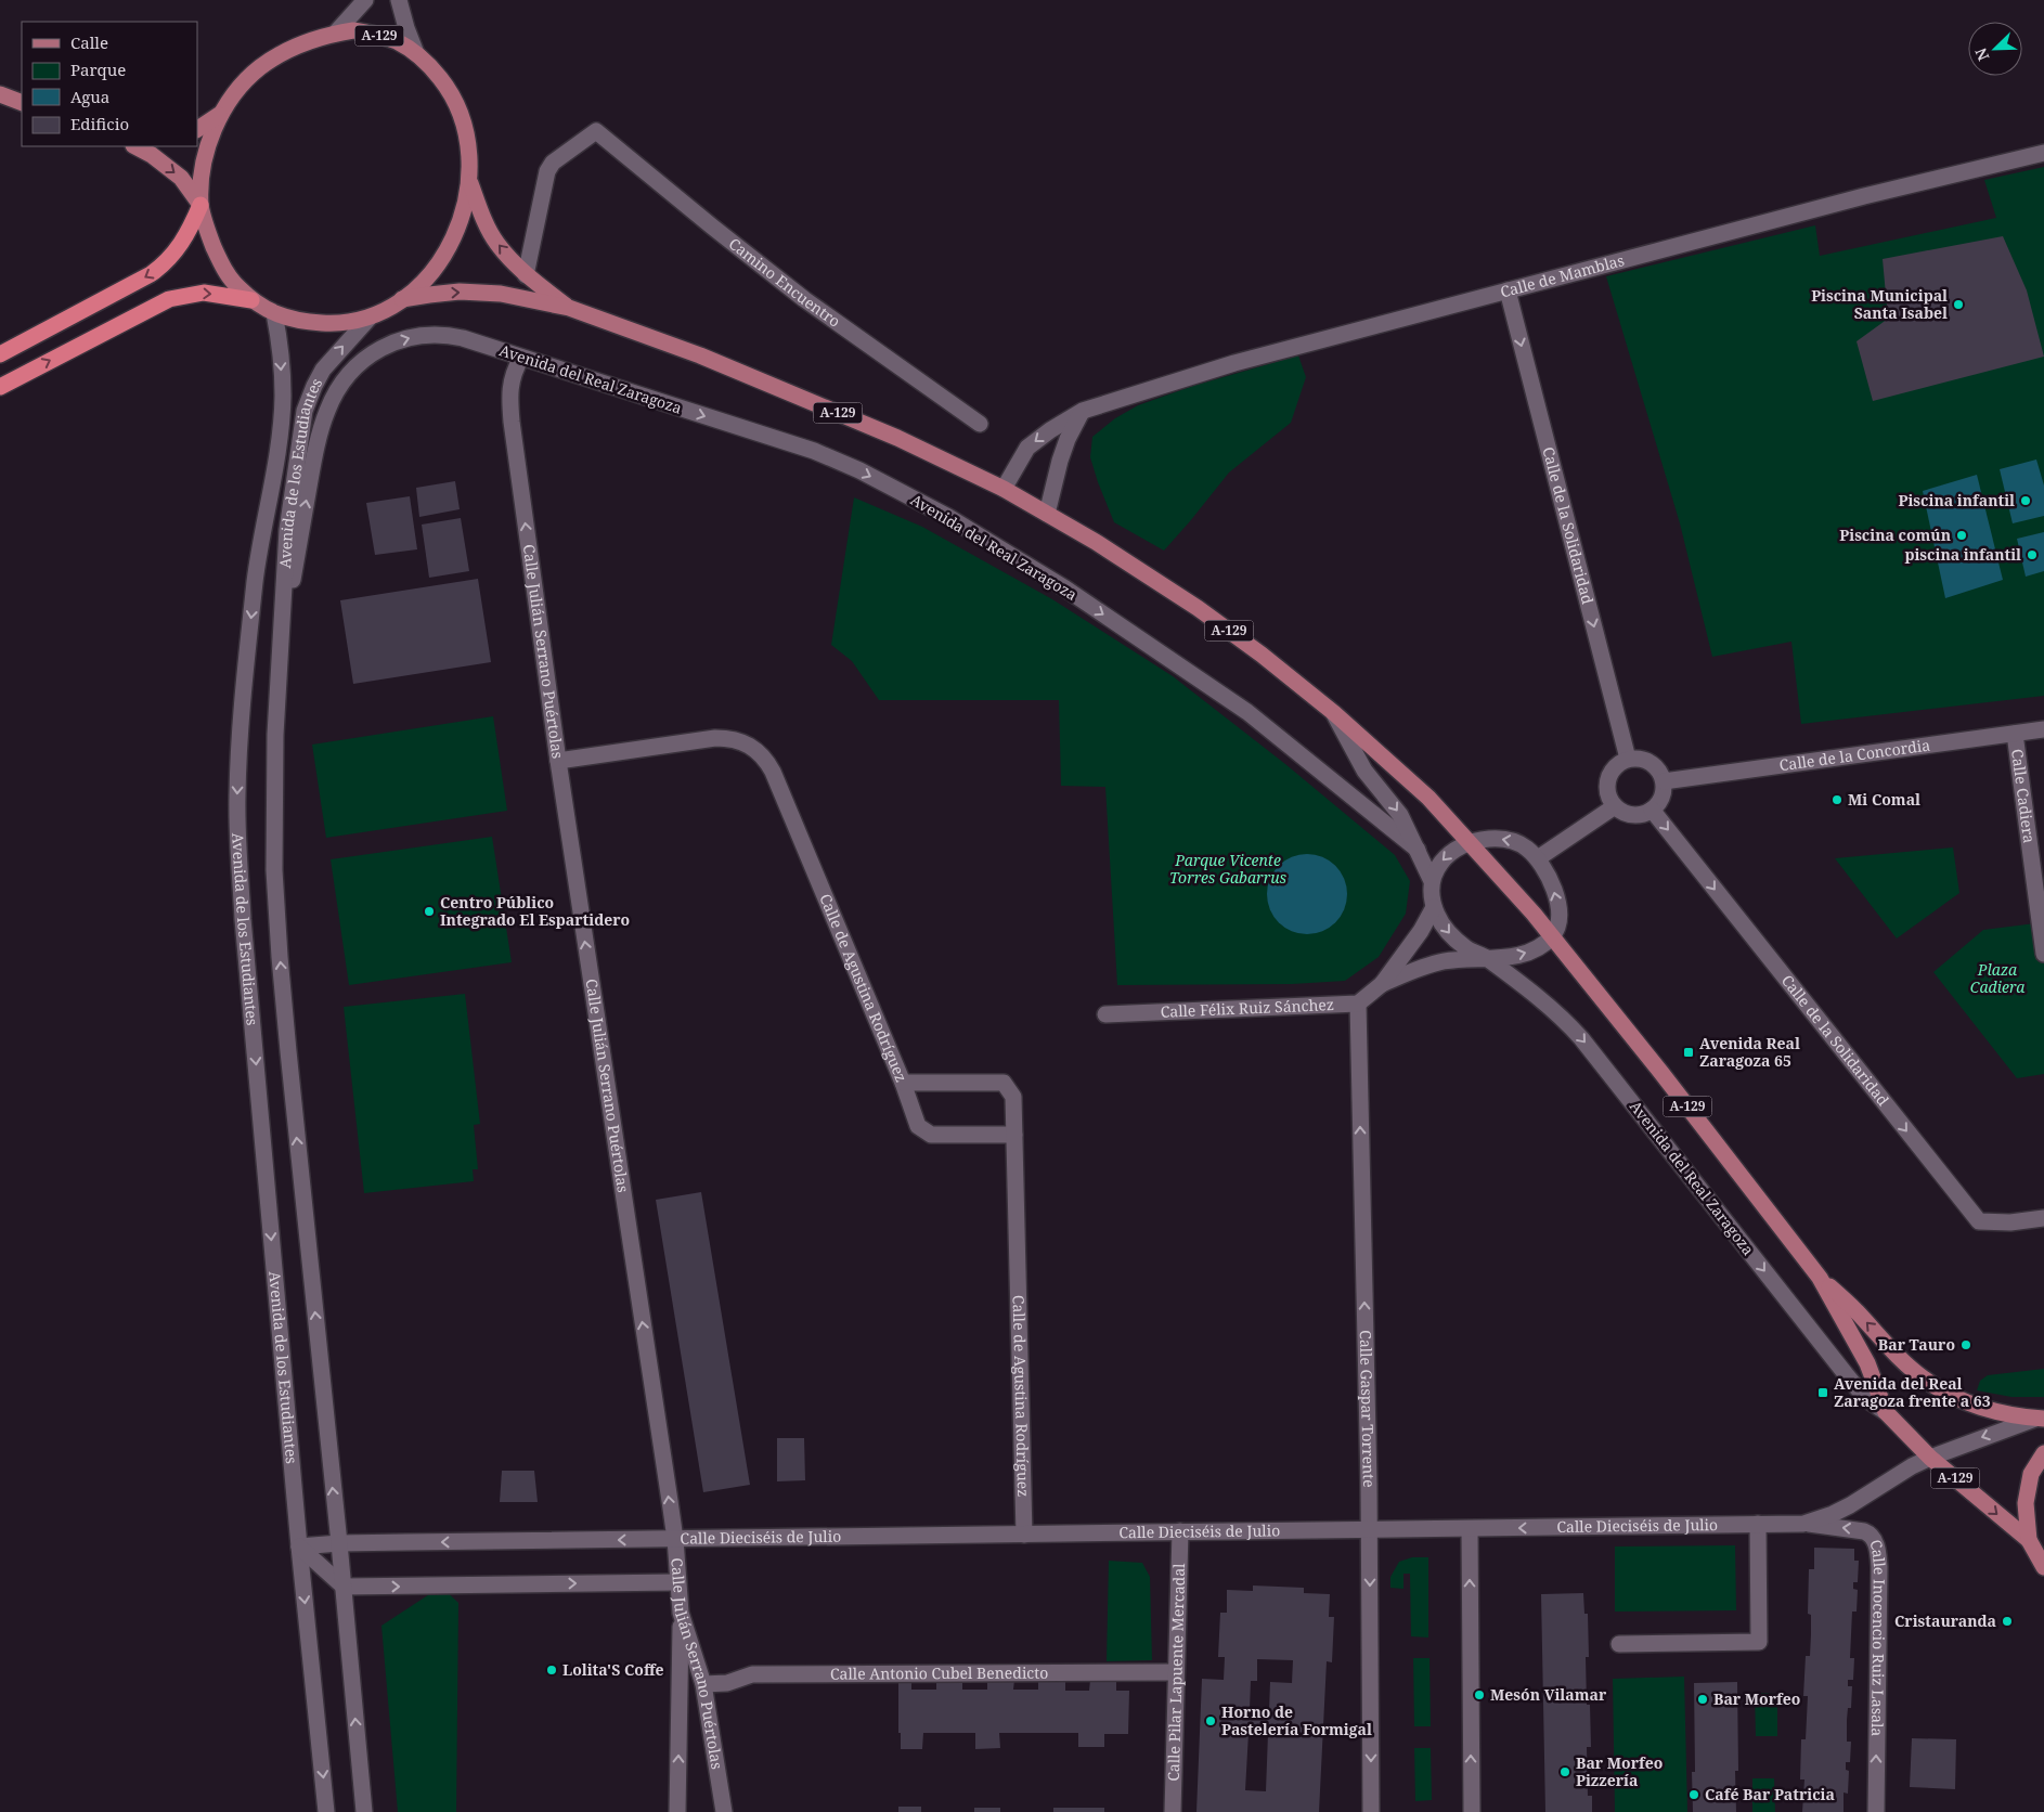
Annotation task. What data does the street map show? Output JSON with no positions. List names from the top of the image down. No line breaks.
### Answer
{"streets":{"main road":["A-129","Avenida del Real Zaragoza"],"street":["Calle de Mamblas","Camino Encuentro","Avenida de los Estudiantes","Calle de la Solidaridad","Calle Julián Serrano Puértolas","Calle de la Concordia","Calle Cadiera","Calle de Agustina Rodríguez","Calle Félix Ruiz Sánchez","Calle Gaspar Torrente","Calle Dieciséis de Julio","Calle Inocencio Ruiz Lasala","Calle Pilar Lapuente Mercadal","Calle Antonio Cubel Benedicto"]},"crossings":[["A-129","Avenida del Real Zaragoza"],["A-129","Avenida de los Estudiantes"],["Calle de Mamblas","Avenida del Real Zaragoza"],["Calle de Mamblas","Calle de la Solidaridad"],["Camino Encuentro","Avenida del Real Zaragoza"],["Avenida del Real Zaragoza","Avenida de los Estudiantes"],["Avenida del Real Zaragoza","Calle Julián Serrano Puértolas"],["Avenida del Real Zaragoza","Calle Dieciséis de Julio"],["Avenida de los Estudiantes","Calle Dieciséis de Julio"],["Calle de la Solidaridad","Calle de la Concordia"],["Calle Julián Serrano Puértolas","Calle de Agustina Rodríguez"],["Calle Julián Serrano Puértolas","Calle Dieciséis de Julio"],["Calle Julián Serrano Puértolas","Calle Antonio Cubel Benedicto"],["Calle de la Concordia","Calle Cadiera"],["Calle de Agustina Rodríguez","Calle Dieciséis de Julio"],["Calle Félix Ruiz Sánchez","Calle Gaspar Torrente"],["Calle Gaspar Torrente","Calle Dieciséis de Julio"],["Calle Dieciséis de Julio","Calle Inocencio Ruiz Lasala"],["Calle Dieciséis de Julio","Calle Pilar Lapuente Mercadal"],["Calle Pilar Lapuente Mercadal","Calle Antonio Cubel Benedicto"]],"one_way":["Calle de la Solidaridad","Calle Julián Serrano Puértolas","Calle Inocencio Ruiz Lasala"],"parks":["Parque Vicente Torres Gabarrus","Plaza Cadiera"],"places":{"other":["Piscina Municipal Santa Isabel","Piscina infantil","Piscina común","piscina infantil","Mi Comal","Centro Público Integrado El Espartidero","Bar Tauro","Cristauranda","Lolita'S Coffe","Mesón Vilamar","Bar Morfeo","Horno de Pastelería Formigal","Bar Morfeo Pizzería","Café Bar Patricia"],"transit":["Avenida Real Zaragoza 65","Avenida del Real Zaragoza frente a 63"]},"legend":["Calle","Parque","Agua","Edificio"],"north":"bottom left"}
